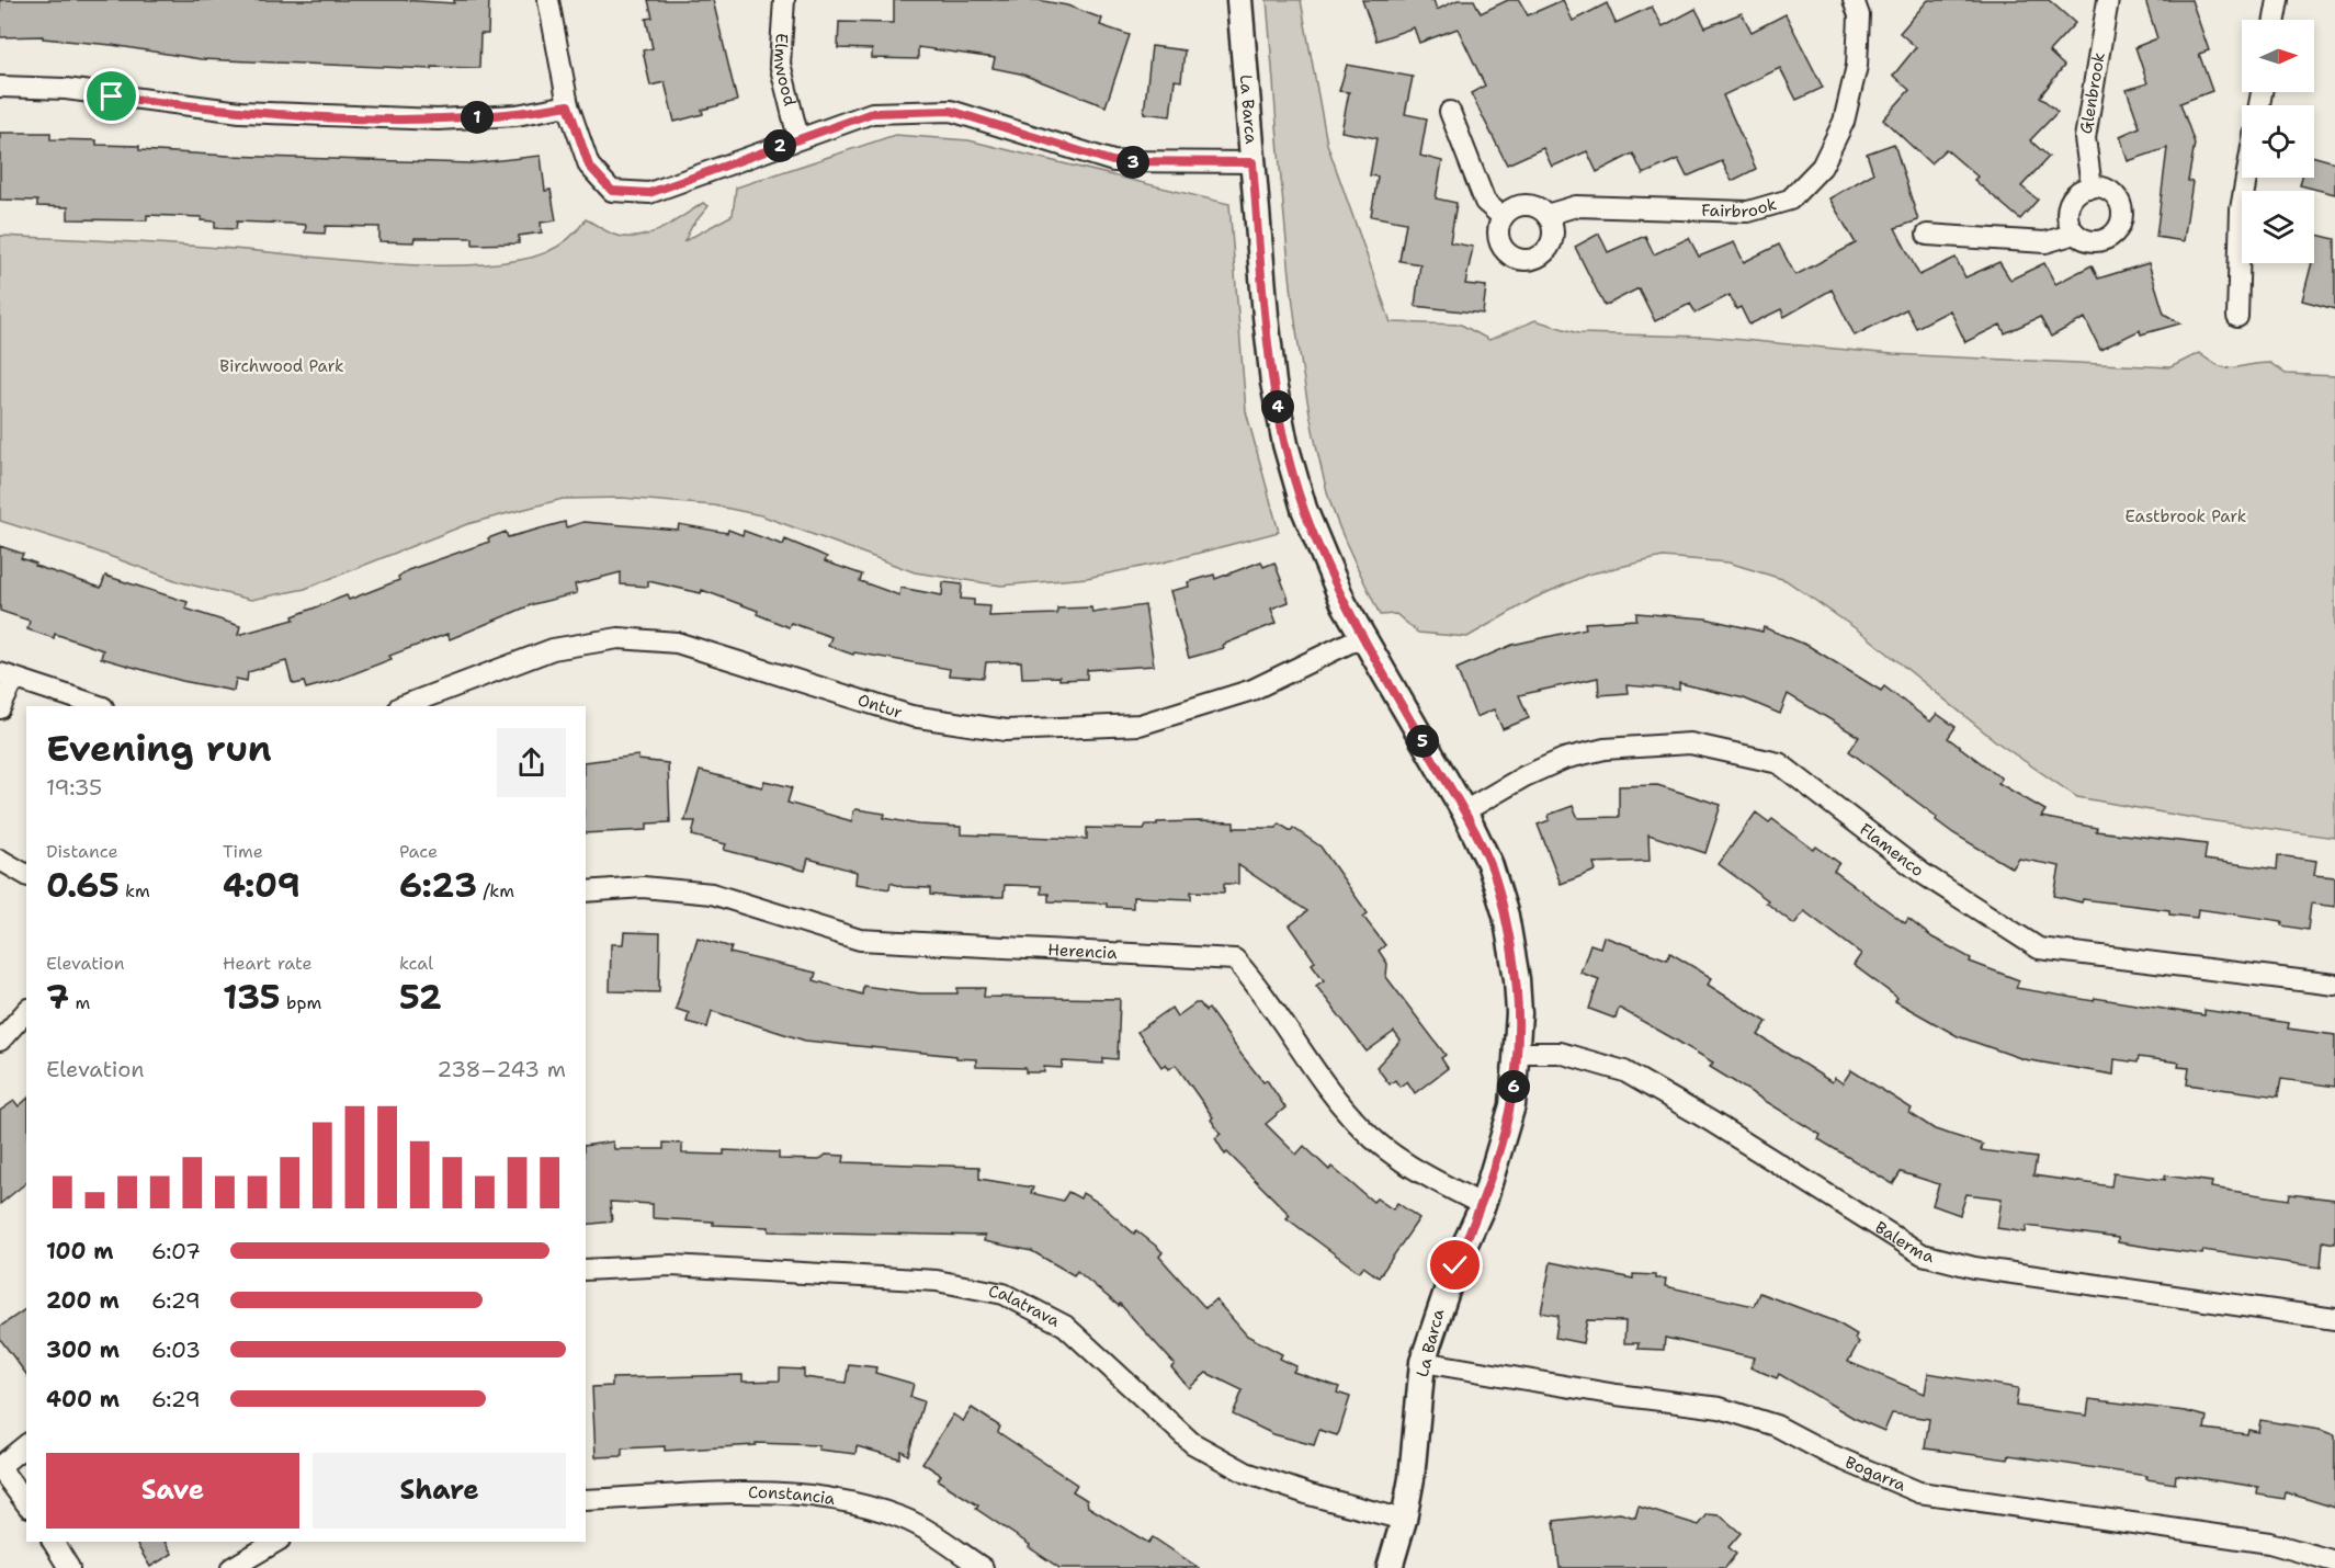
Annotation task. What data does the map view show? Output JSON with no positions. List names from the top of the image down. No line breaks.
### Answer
{"streets":{"street":["Elmwood","Glenbrook","La Barca","Fairbrook","Ontur","Flamenco","Herencia","Balerma","Calatrava","Bogarra","Constancia"]},"crossings":[["La Barca","Ontur"],["La Barca","Flamenco"],["La Barca","Herencia"],["La Barca","Balerma"],["La Barca","Calatrava"],["La Barca","Bogarra"]],"parks":["Birchwood Park","Eastbrook Park"],"north":"right","page":{"pins":["1","2","3","4","5","6"],"heading":["Evening run","19:35"],"stats":[["Distance","0.65 km"],["Time","4:09"],["Pace","6:23 /km"],["Elevation","7 m"],["Heart rate","135 bpm"],["kcal","52"]],"chart":["Elevation","238–243 m"],"list":[{"name":"100 m","note":"6:07"},{"name":"200 m","note":"6:29"},{"name":"300 m","note":"6:03"},{"name":"400 m","note":"6:29"}],"buttons":["Save","Share"]}}
